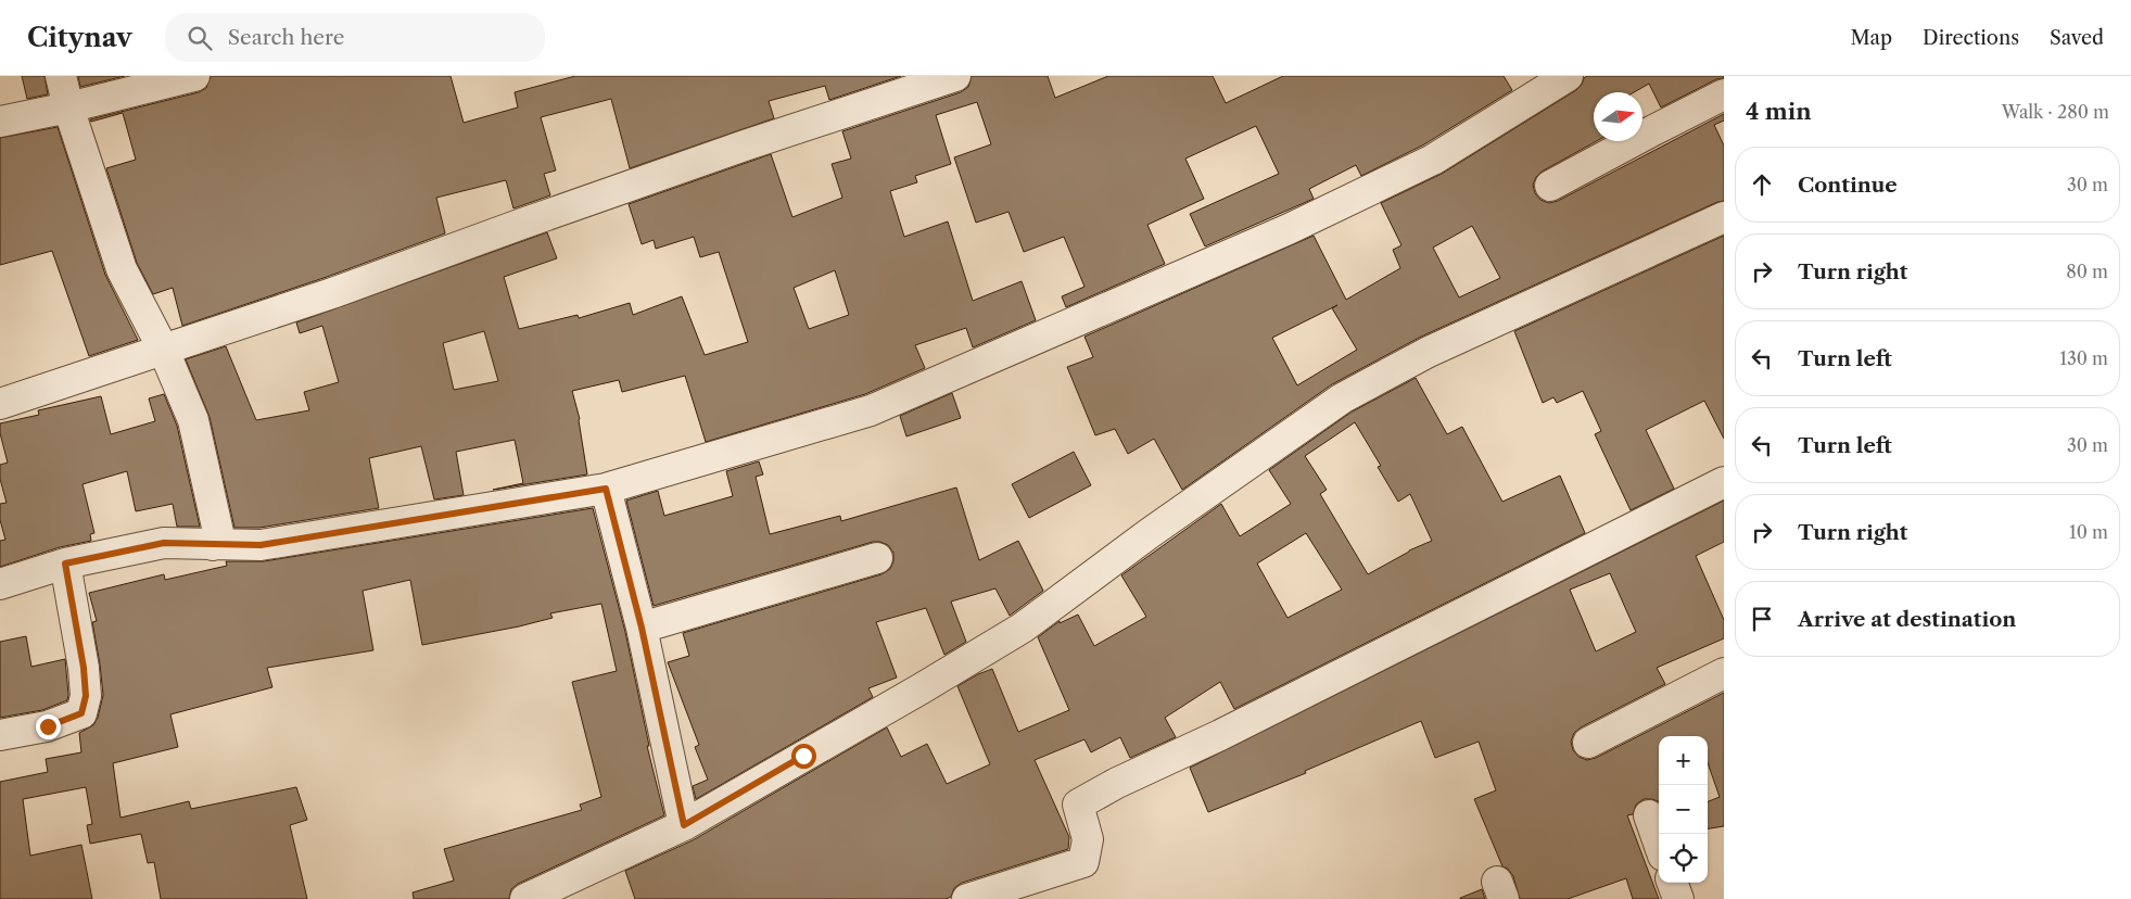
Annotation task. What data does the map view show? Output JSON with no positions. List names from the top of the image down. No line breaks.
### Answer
{"north":"right","page":{"header":"Citynav","search":"Search here","nav":["Map","Directions","Saved"],"heading":["4 min","Walk · 280 m"],"list":[["Continue","30 m"],["Turn right","80 m"],["Turn left","130 m"],["Turn left","30 m"],["Turn right","10 m"],"Arrive at destination"],"map_buttons":["+","−"]}}
